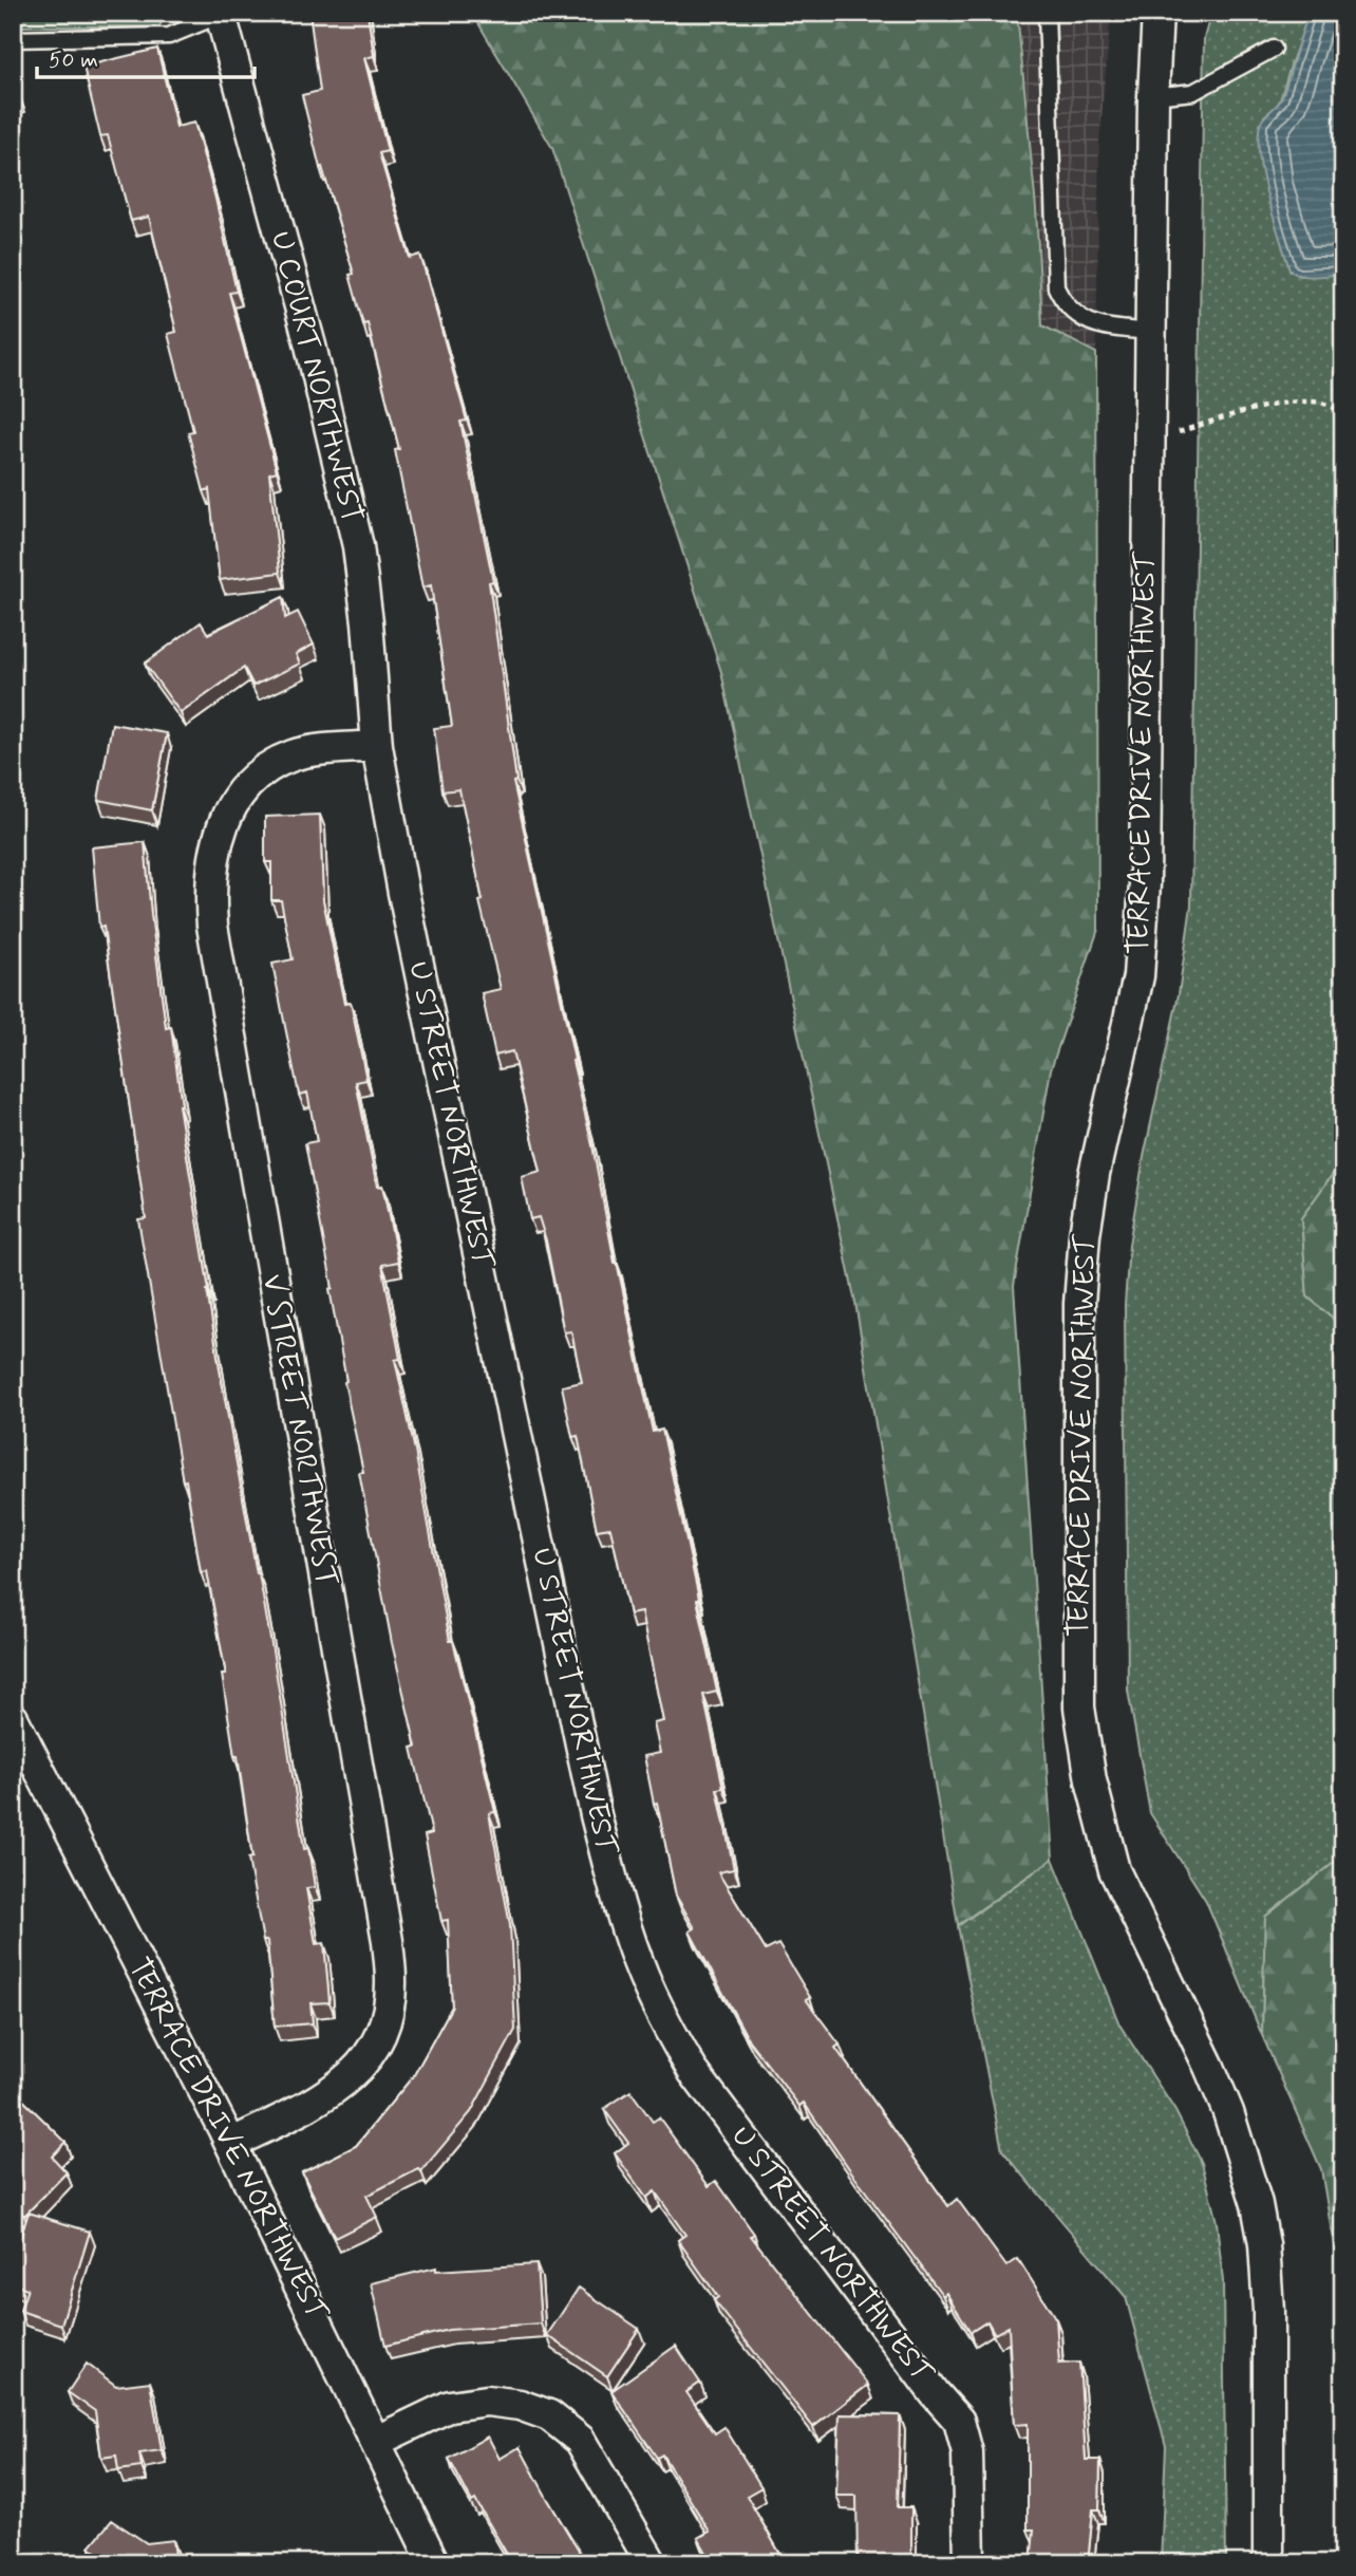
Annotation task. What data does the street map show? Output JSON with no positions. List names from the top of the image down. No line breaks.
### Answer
{"streets":{"street":["U COURT NORTHWEST","TERRACE DRIVE NORTHWEST","U STREET NORTHWEST","V STREET NORTHWEST"]},"crossings":[["U COURT NORTHWEST","U STREET NORTHWEST"],["U COURT NORTHWEST","V STREET NORTHWEST"],["TERRACE DRIVE NORTHWEST","V STREET NORTHWEST"],["U STREET NORTHWEST","V STREET NORTHWEST"]],"scale_bar":"50 m"}
